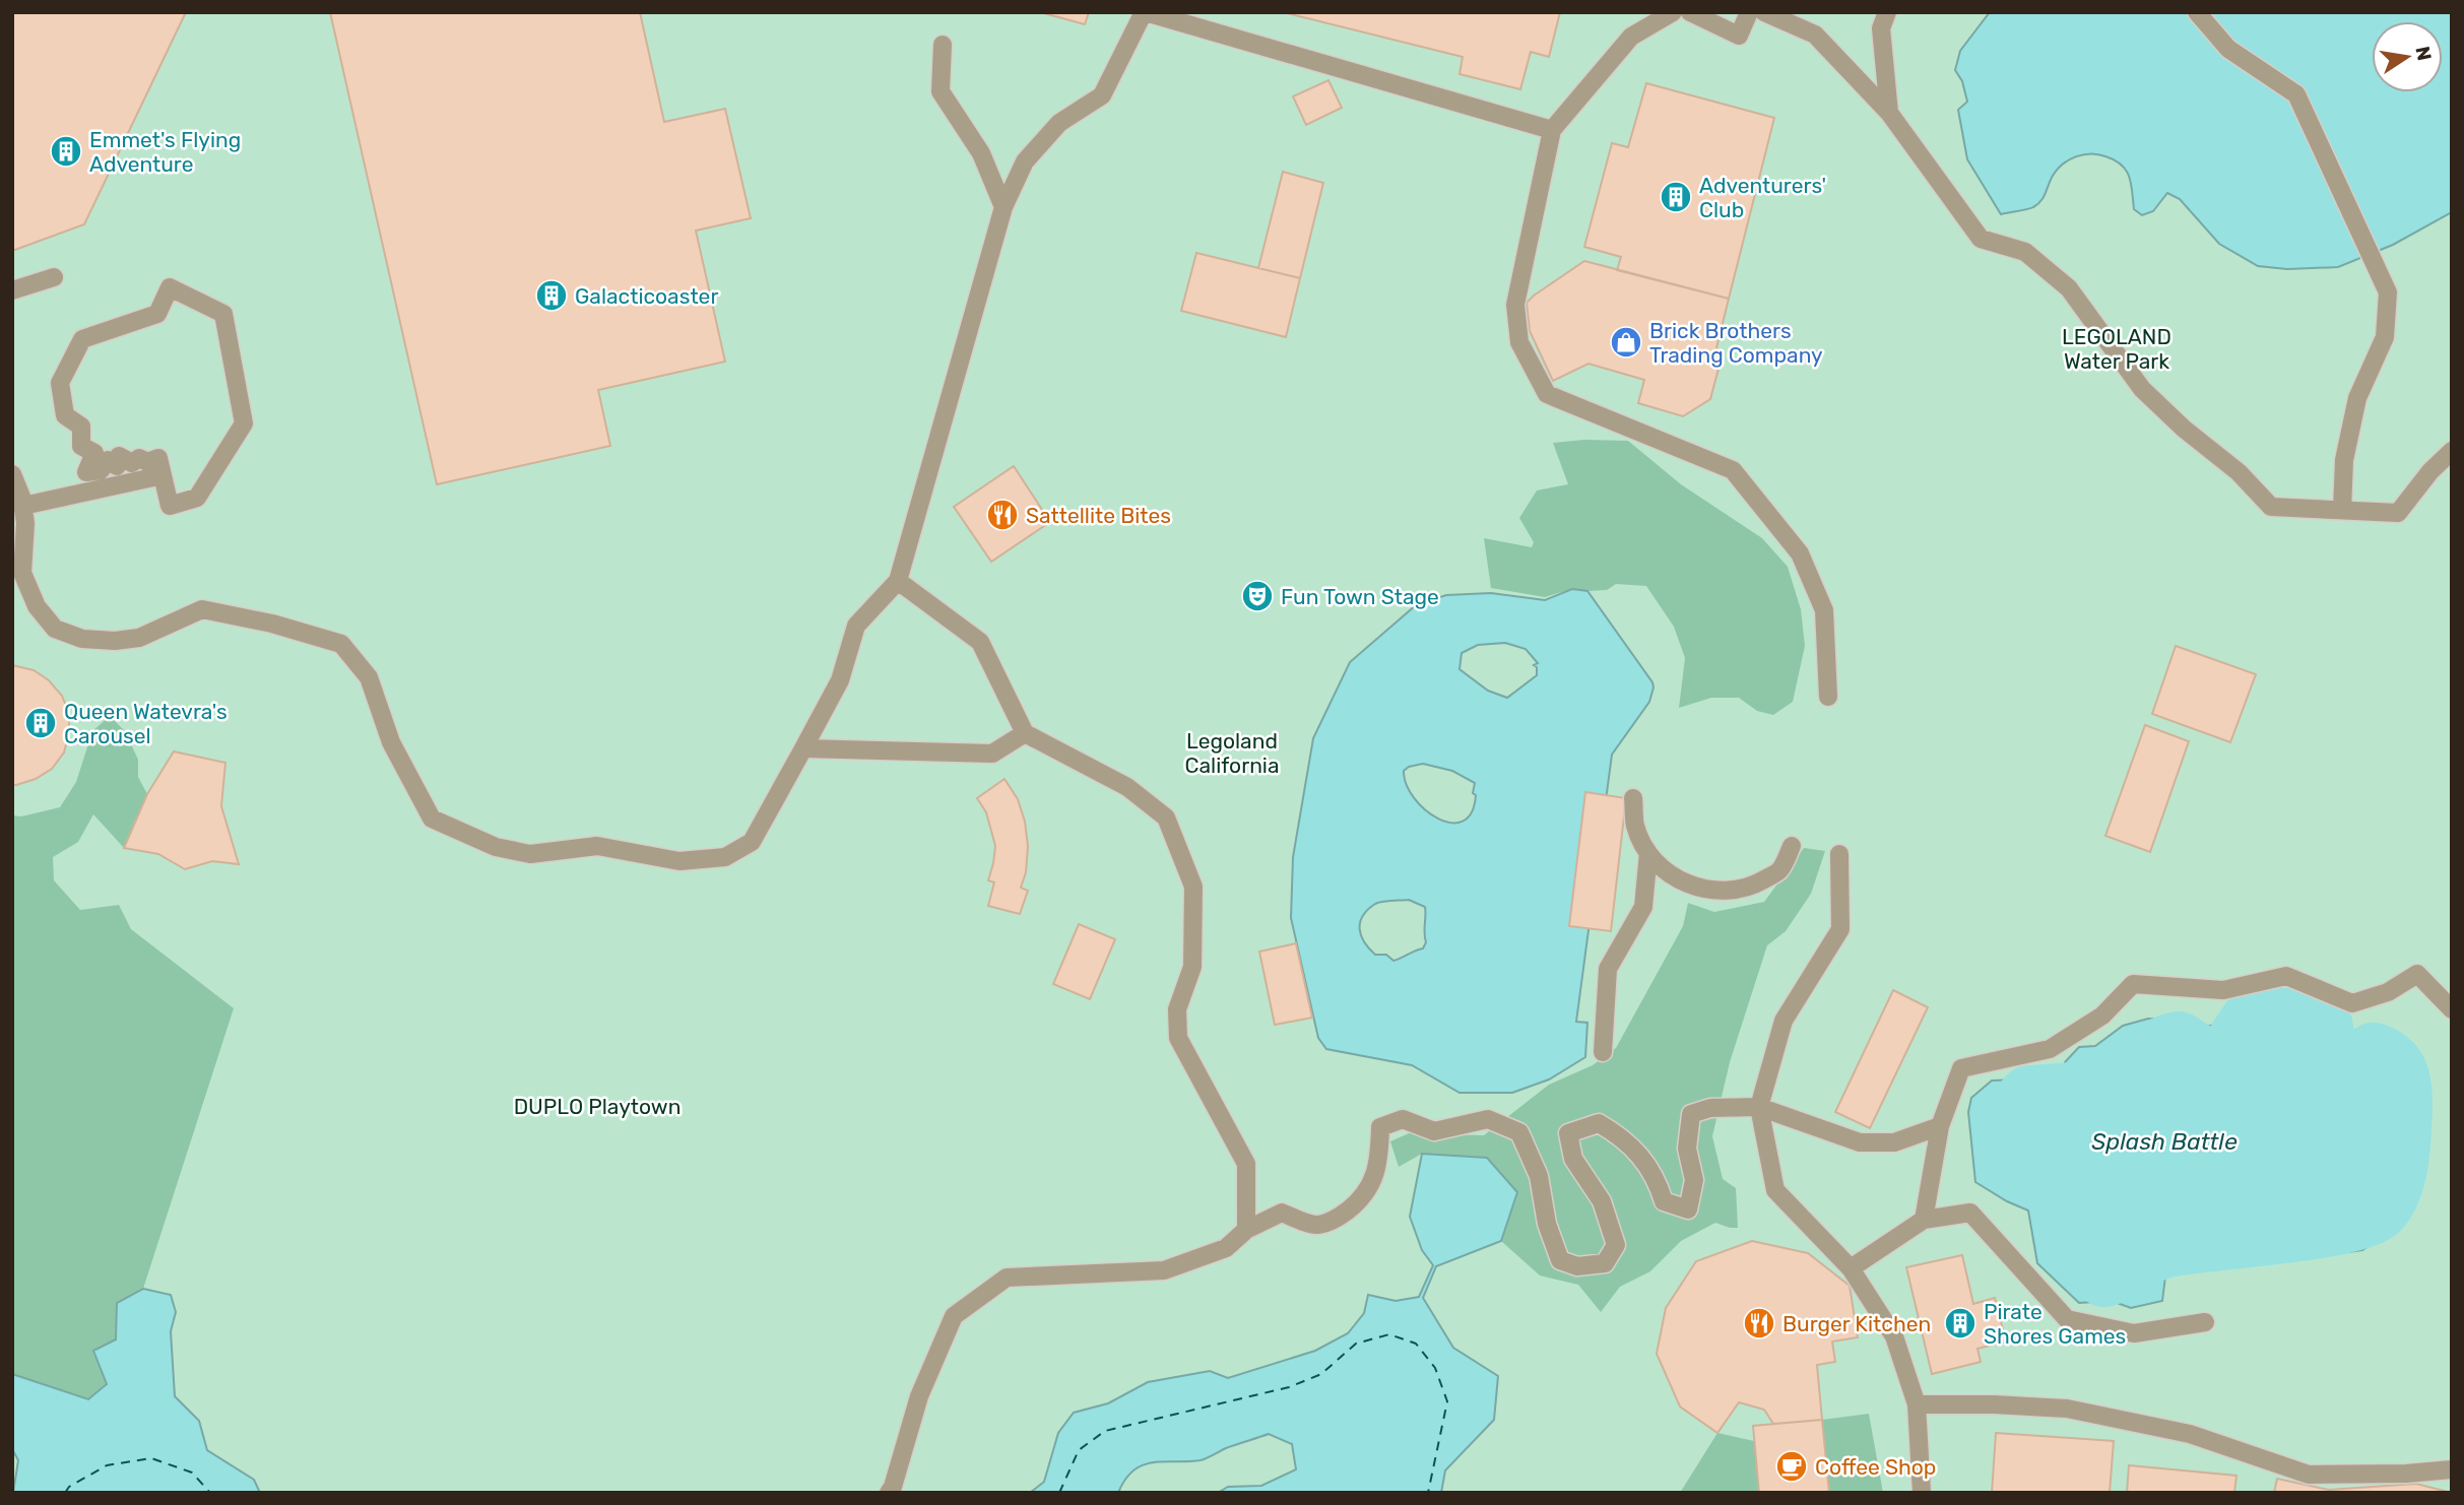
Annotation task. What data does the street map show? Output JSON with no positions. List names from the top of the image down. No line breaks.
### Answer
{"water":["Splash Battle"],"parks":["LEGOLAND Water Park","Legoland California","DUPLO Playtown"],"places":{"building":["Emmet's Flying Adventure","Adventurers' Club","Galacticoaster","Queen Watevra's Carousel","Pirate Shores Games"],"shop":["Brick Brothers Trading Company"],"restaurant":["Sattellite Bites","Burger Kitchen"],"theatre":["Fun Town Stage"],"cafe":["Coffee Shop"]},"north":"right"}
